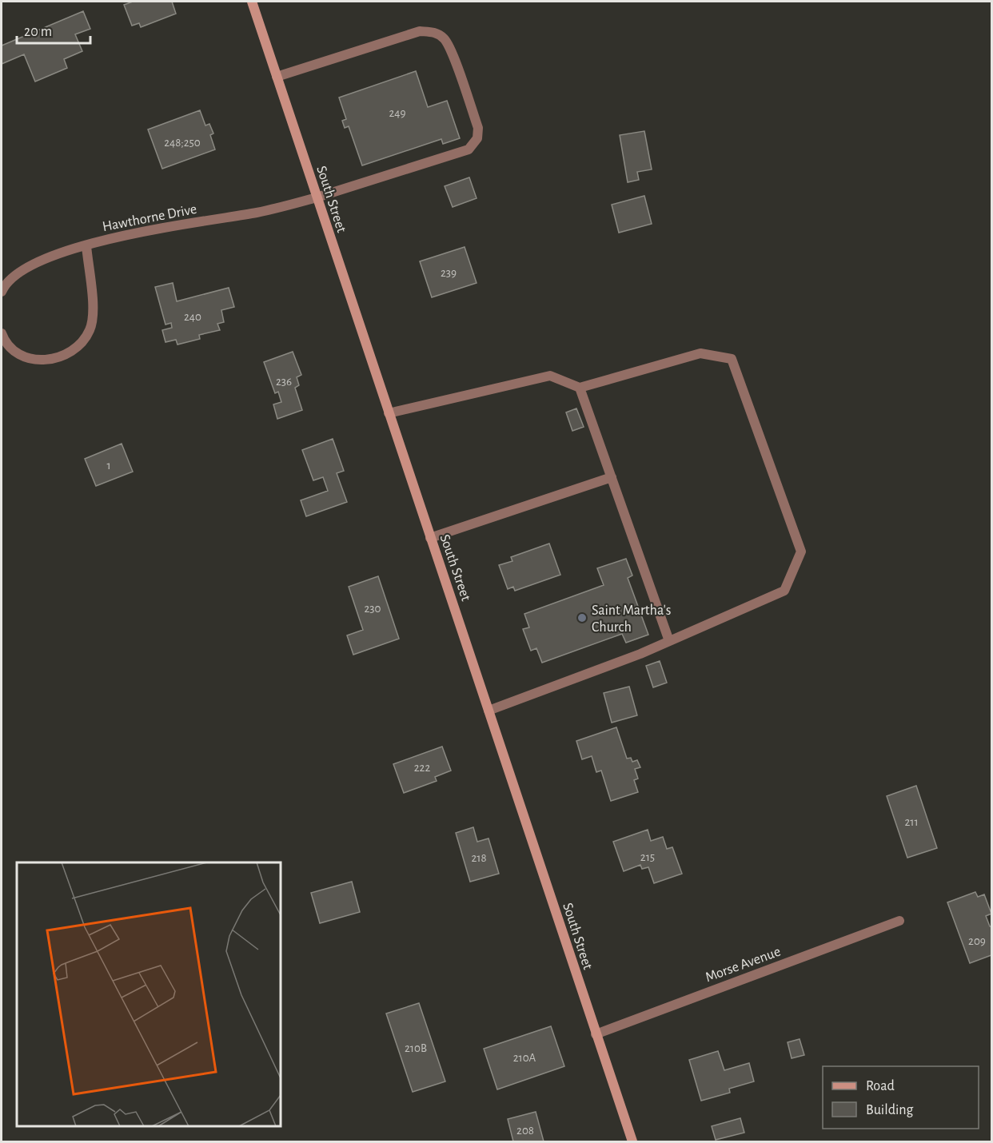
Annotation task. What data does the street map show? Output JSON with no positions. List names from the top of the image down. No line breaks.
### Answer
{"streets":{"main road":["South Street"],"street":["Hawthorne Drive","Morse Avenue"]},"crossings":[["South Street","Hawthorne Drive"],["South Street","Morse Avenue"]],"places":["Saint Martha's Church"],"house_numbers":["249","248;250","239","240","236","1","230","222","211","215","218","209","210B","210A","208"],"legend":["Road","Building"],"scale_bar":"20 m"}
